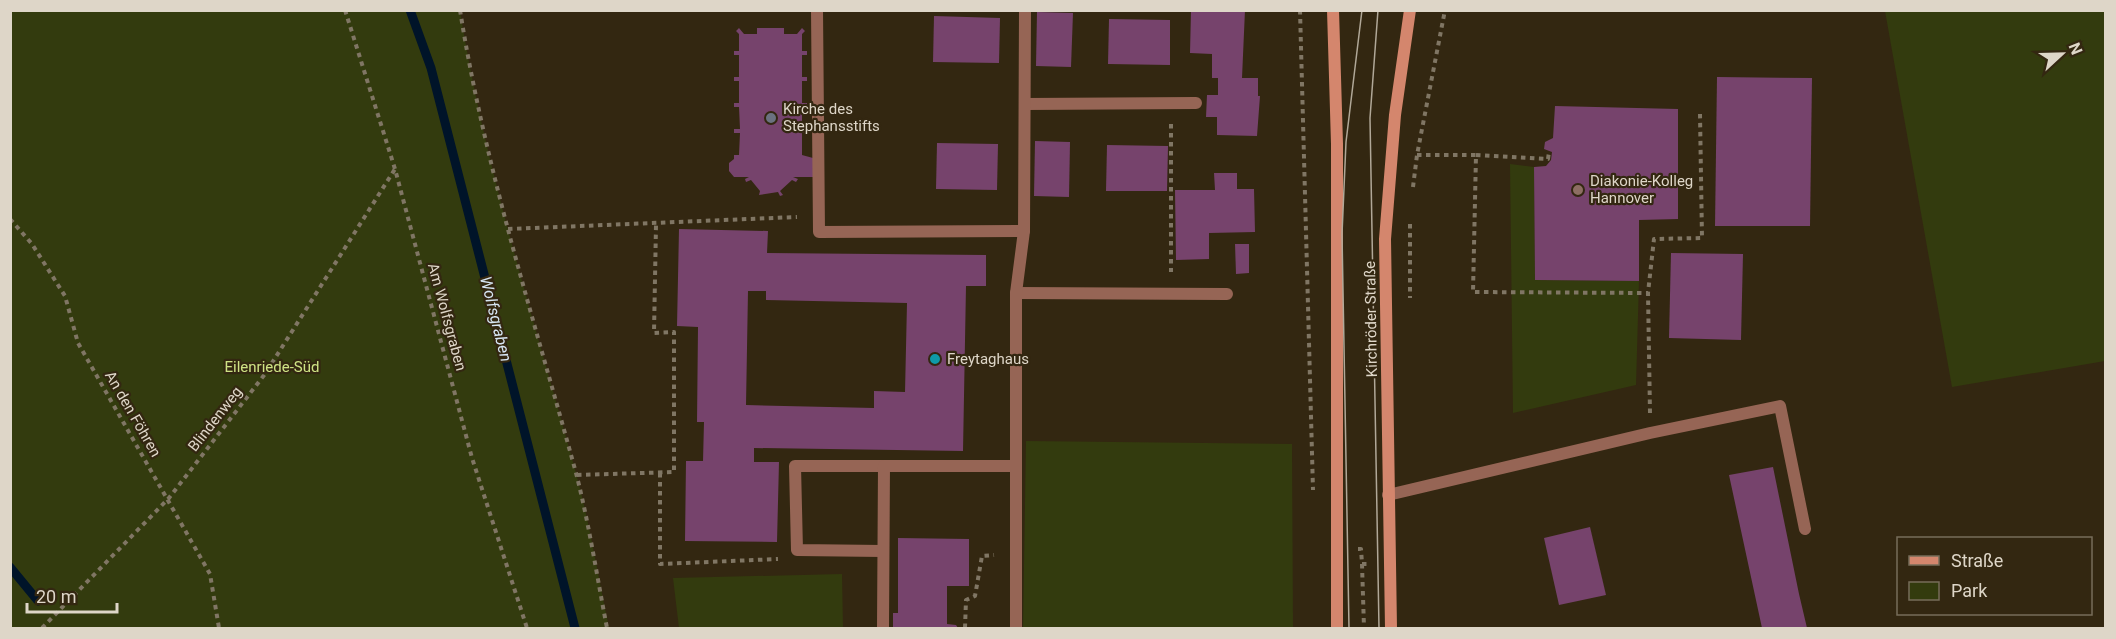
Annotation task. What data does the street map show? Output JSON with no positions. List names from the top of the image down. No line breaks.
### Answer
{"streets":{"main road":["Kirchröder Straße"],"path":["Am Wolfsgraben","An den Föhren","Blindenweg"]},"crossings":[["Am Wolfsgraben","Blindenweg"],["An den Föhren","Blindenweg"]],"water":["Wolfsgraben"],"parks":["Eilenriede-Süd"],"places":["Kirche des Stephansstifts","Diakonie-Kolleg Hannover","Freytaghaus"],"legend":["Straße","Park"],"scale_bar":"20 m","north":"right"}
